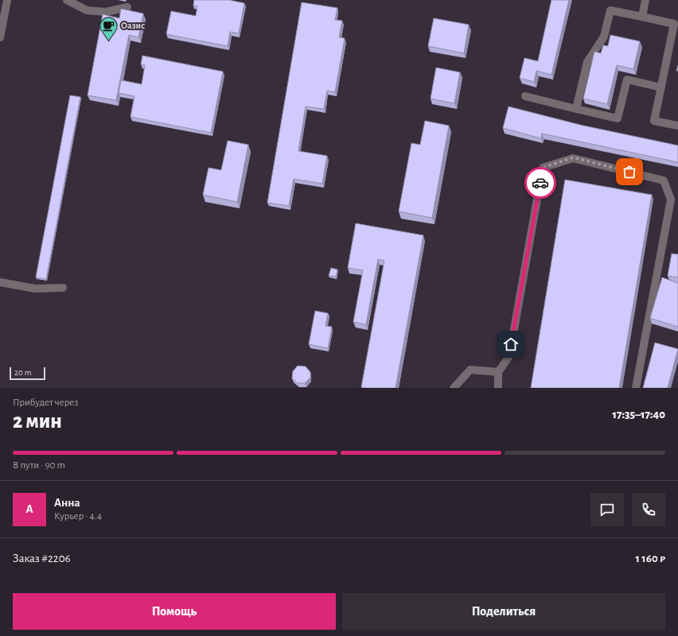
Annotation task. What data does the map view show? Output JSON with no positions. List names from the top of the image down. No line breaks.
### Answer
{"places":{"cafe":["Оазис"]},"scale_bar":"20 m","page":{"scale":"20 m","heading":["2 мин","Прибудет через","17:35–17:40"],"panel":["Анна","Курьер · 4.4","Заказ #2206","1 160 ₽"],"bar":"В пути · 90 m","round":"А","buttons":["Помощь","Поделиться"]}}
